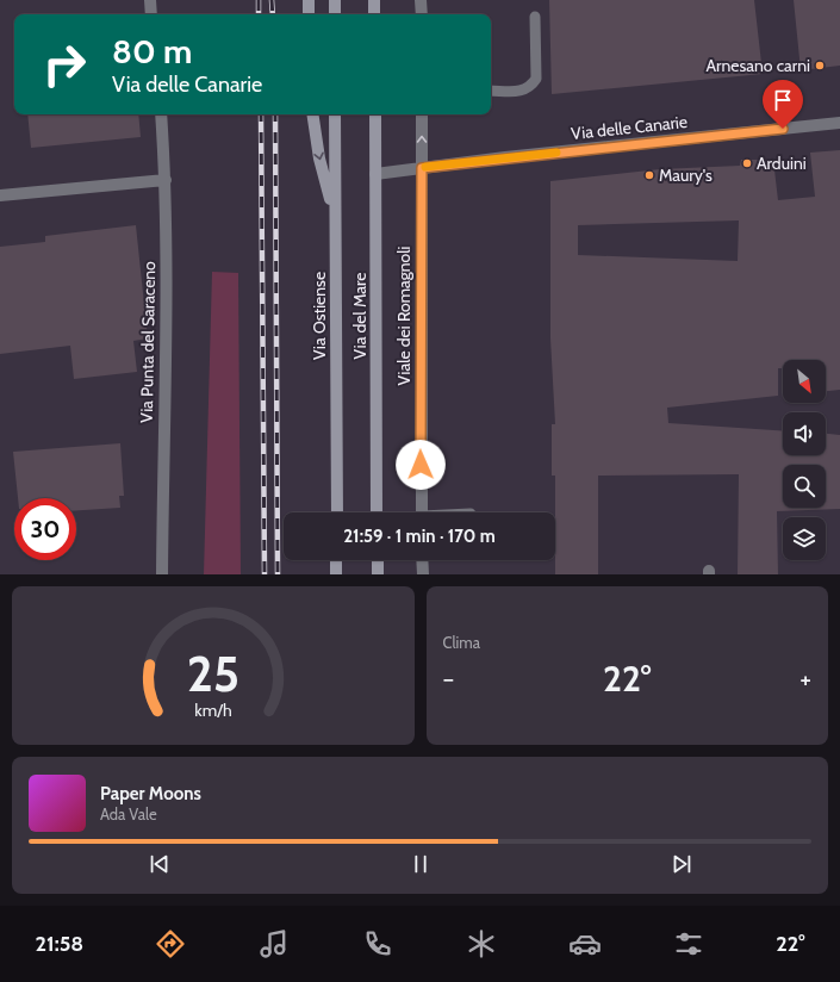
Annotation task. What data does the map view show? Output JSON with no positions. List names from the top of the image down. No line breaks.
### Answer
{"streets":{"street":["Via delle Canarie","Via Ostiense","Via del Mare","Viale dei Romagnoli","Via Punta del Saraceno"]},"crossings":[["Via delle Canarie","Viale dei Romagnoli"]],"places":["Arnesano carni","Arduini","Maury's"],"north":"bottom right","page":{"turn":["80 m","Via delle Canarie"],"limit":"30","trip":"21:59 · 1 min · 170 m","tile":"Clima","heat":["−","22°","+"],"song":["Paper Moons","Ada Vale"],"tabs":["21:58","22°"],"gauge":["25","km/h"]}}
